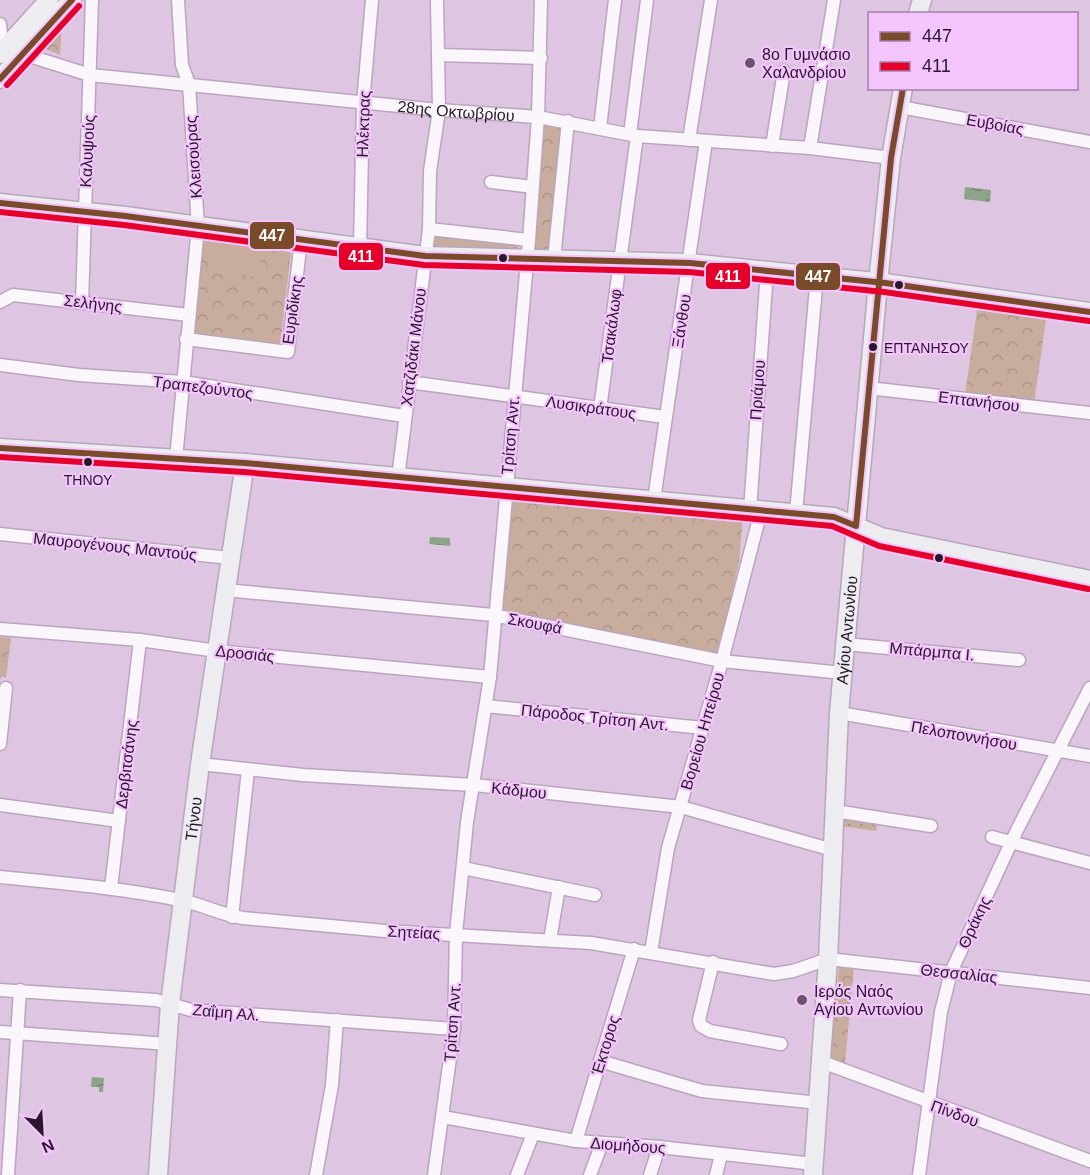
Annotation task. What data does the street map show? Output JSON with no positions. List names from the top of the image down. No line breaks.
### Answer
{"streets":{"street":["28ης Οκτωβρίου","Ηλέκτρας","Ευβοίας","Καλυψούς","Κλεισούρας","Σελήνης","Ευριδίκης","Ξάνθου","Τσακάλωφ","Χατζιδάκι Μάνου","Τραπεζούντος","Πριάμου","Επτανήσου","Λυσικράτους","Τρίτση Αντ.","Μαυρογένους Μαντούς","Σκουφά","Αγίου Αντωνίου","Μπάρμπα Ι.","Δροσιάς","Πάροδος Τρίτση Αντ.","Βορείου Ηπείρου","Πελοποννήσου","Δερβιτσάνης","Κάδμου","Τήνου","Θράκης","Σητείας","Θεσσαλίας","Ζαΐμη Αλ.","Έκτορος","Πίνδου","Διομήδους"]},"crossings":[["28ης Οκτωβρίου","Ηλέκτρας"],["28ης Οκτωβρίου","Καλυψούς"],["28ης Οκτωβρίου","Κλεισούρας"],["28ης Οκτωβρίου","Ξάνθου"],["28ης Οκτωβρίου","Τσακάλωφ"],["28ης Οκτωβρίου","Χατζιδάκι Μάνου"],["28ης Οκτωβρίου","Τρίτση Αντ."],["28ης Οκτωβρίου","Αγίου Αντωνίου"],["Ευβοίας","Αγίου Αντωνίου"],["Καλυψούς","Σελήνης"],["Κλεισούρας","Σελήνης"],["Κλεισούρας","Ευριδίκης"],["Κλεισούρας","Τραπεζούντος"],["Ξάνθου","Λυσικράτους"],["Τσακάλωφ","Λυσικράτους"],["Χατζιδάκι Μάνου","Τραπεζούντος"],["Χατζιδάκι Μάνου","Λυσικράτους"],["Πριάμου","Βορείου Ηπείρου"],["Επτανήσου","Αγίου Αντωνίου"],["Λυσικράτους","Τρίτση Αντ."],["Τρίτση Αντ.","Σκουφά"],["Τρίτση Αντ.","Δροσιάς"],["Τρίτση Αντ.","Πάροδος Τρίτση Αντ."],["Τρίτση Αντ.","Κάδμου"],["Τρίτση Αντ.","Σητείας"],["Τρίτση Αντ.","Ζαΐμη Αλ."],["Τρίτση Αντ.","Διομήδους"],["Μαυρογένους Μαντούς","Τήνου"],["Σκουφά","Αγίου Αντωνίου"],["Σκουφά","Βορείου Ηπείρου"],["Σκουφά","Τήνου"],["Αγίου Αντωνίου","Μπάρμπα Ι."],["Αγίου Αντωνίου","Πελοποννήσου"],["Αγίου Αντωνίου","Κάδμου"],["Αγίου Αντωνίου","Σητείας"],["Αγίου Αντωνίου","Θεσσαλίας"],["Αγίου Αντωνίου","Πίνδου"],["Αγίου Αντωνίου","Διομήδους"],["Δροσιάς","Δερβιτσάνης"],["Δροσιάς","Τήνου"],["Πάροδος Τρίτση Αντ.","Βορείου Ηπείρου"],["Βορείου Ηπείρου","Κάδμου"],["Βορείου Ηπείρου","Σητείας"],["Πελοποννήσου","Θράκης"],["Δερβιτσάνης","Σητείας"],["Κάδμου","Τήνου"],["Τήνου","Σητείας"],["Τήνου","Ζαΐμη Αλ."],["Θράκης","Θεσσαλίας"],["Θράκης","Πίνδου"],["Σητείας","Θεσσαλίας"],["Σητείας","Έκτορος"],["Έκτορος","Διομήδους"]],"places":["8ο Γυμνάσιο Χαλανδρίου","ΕΠΤΑΝΗΣΟΥ","ΤΗΝΟΥ","Ιερός Ναός Αγίου Αντωνίου"],"lines":["transit line 447","transit line 411"],"legend":["447","411"],"north":"bottom right"}
